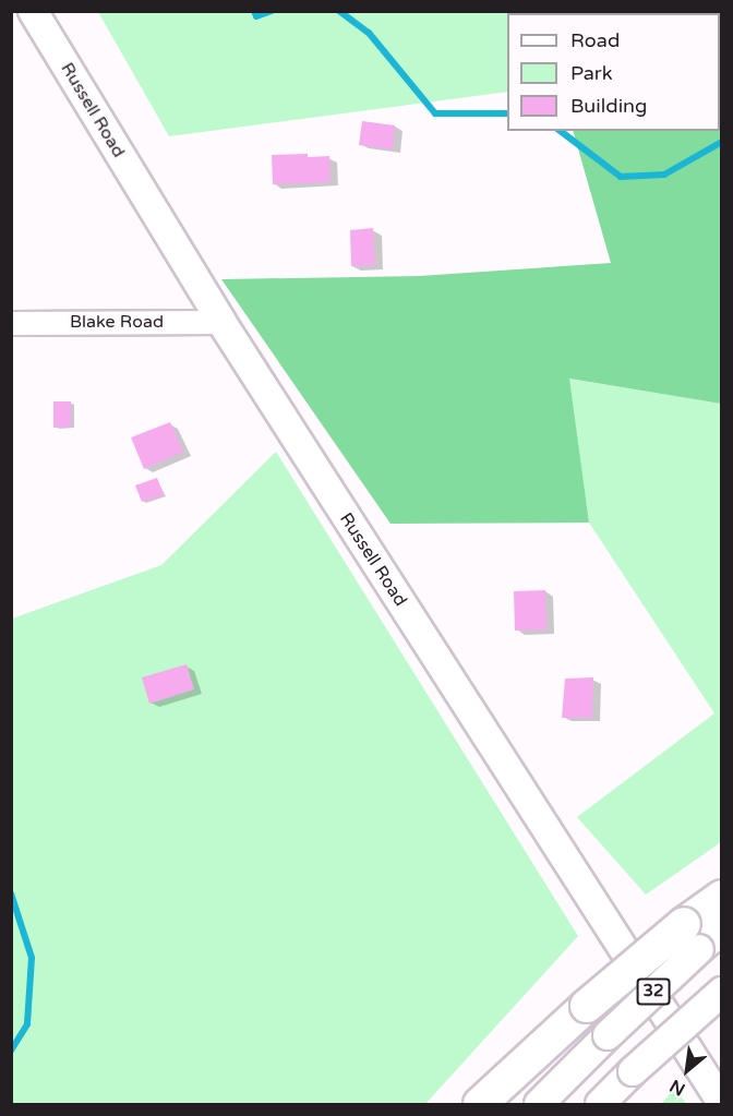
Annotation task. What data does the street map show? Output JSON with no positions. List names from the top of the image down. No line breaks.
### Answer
{"streets":{"main road":["Russell Road","32"],"street":["Blake Road"]},"crossings":[["Russell Road","Blake Road"]],"legend":["Road","Park","Building"],"north":"bottom left"}
